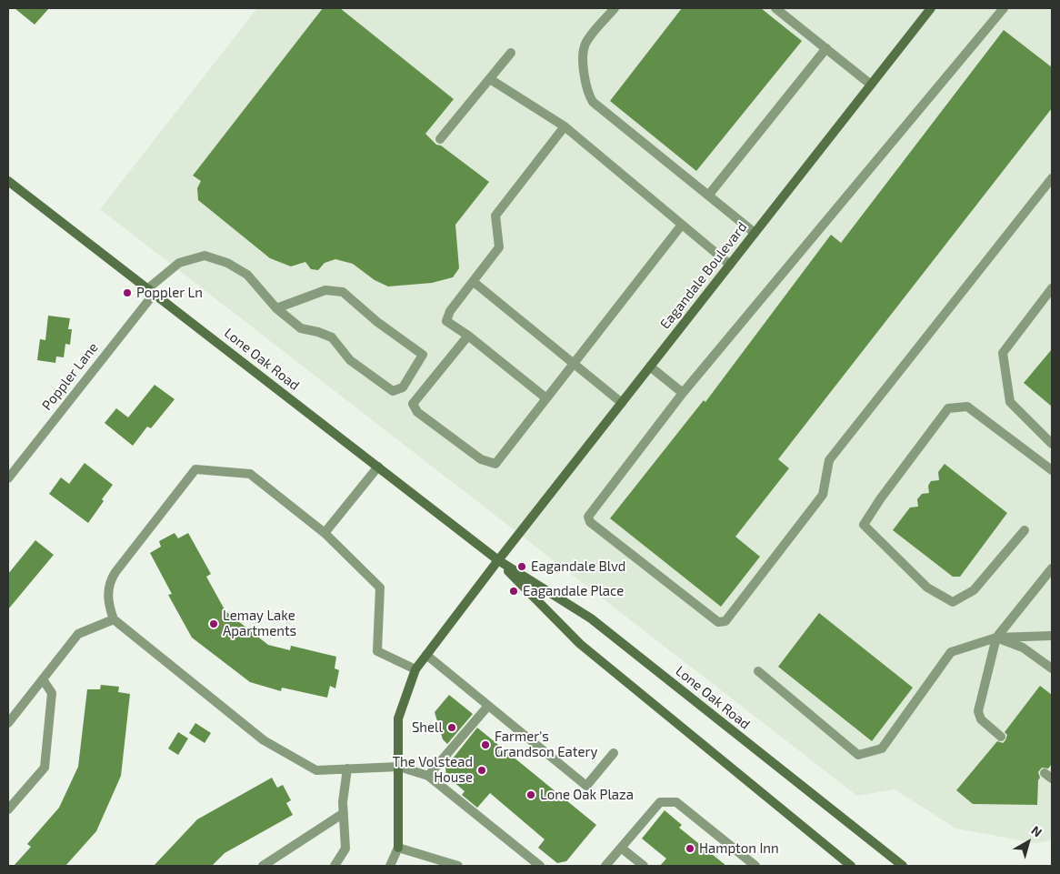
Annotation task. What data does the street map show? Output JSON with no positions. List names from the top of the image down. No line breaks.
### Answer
{"streets":{"main road":["Eagandale Boulevard","Lone Oak Road"],"street":["Poppler Lane"]},"crossings":[["Eagandale Boulevard","Lone Oak Road"],["Lone Oak Road","Poppler Lane"]],"places":["Poppler Ln","Eagandale Blvd","Eagandale Place","Lemay Lake Apartments","Shell","Farmer's Grandson Eatery","The Volstead House","Lone Oak Plaza","Hampton Inn"],"north":"top right"}
